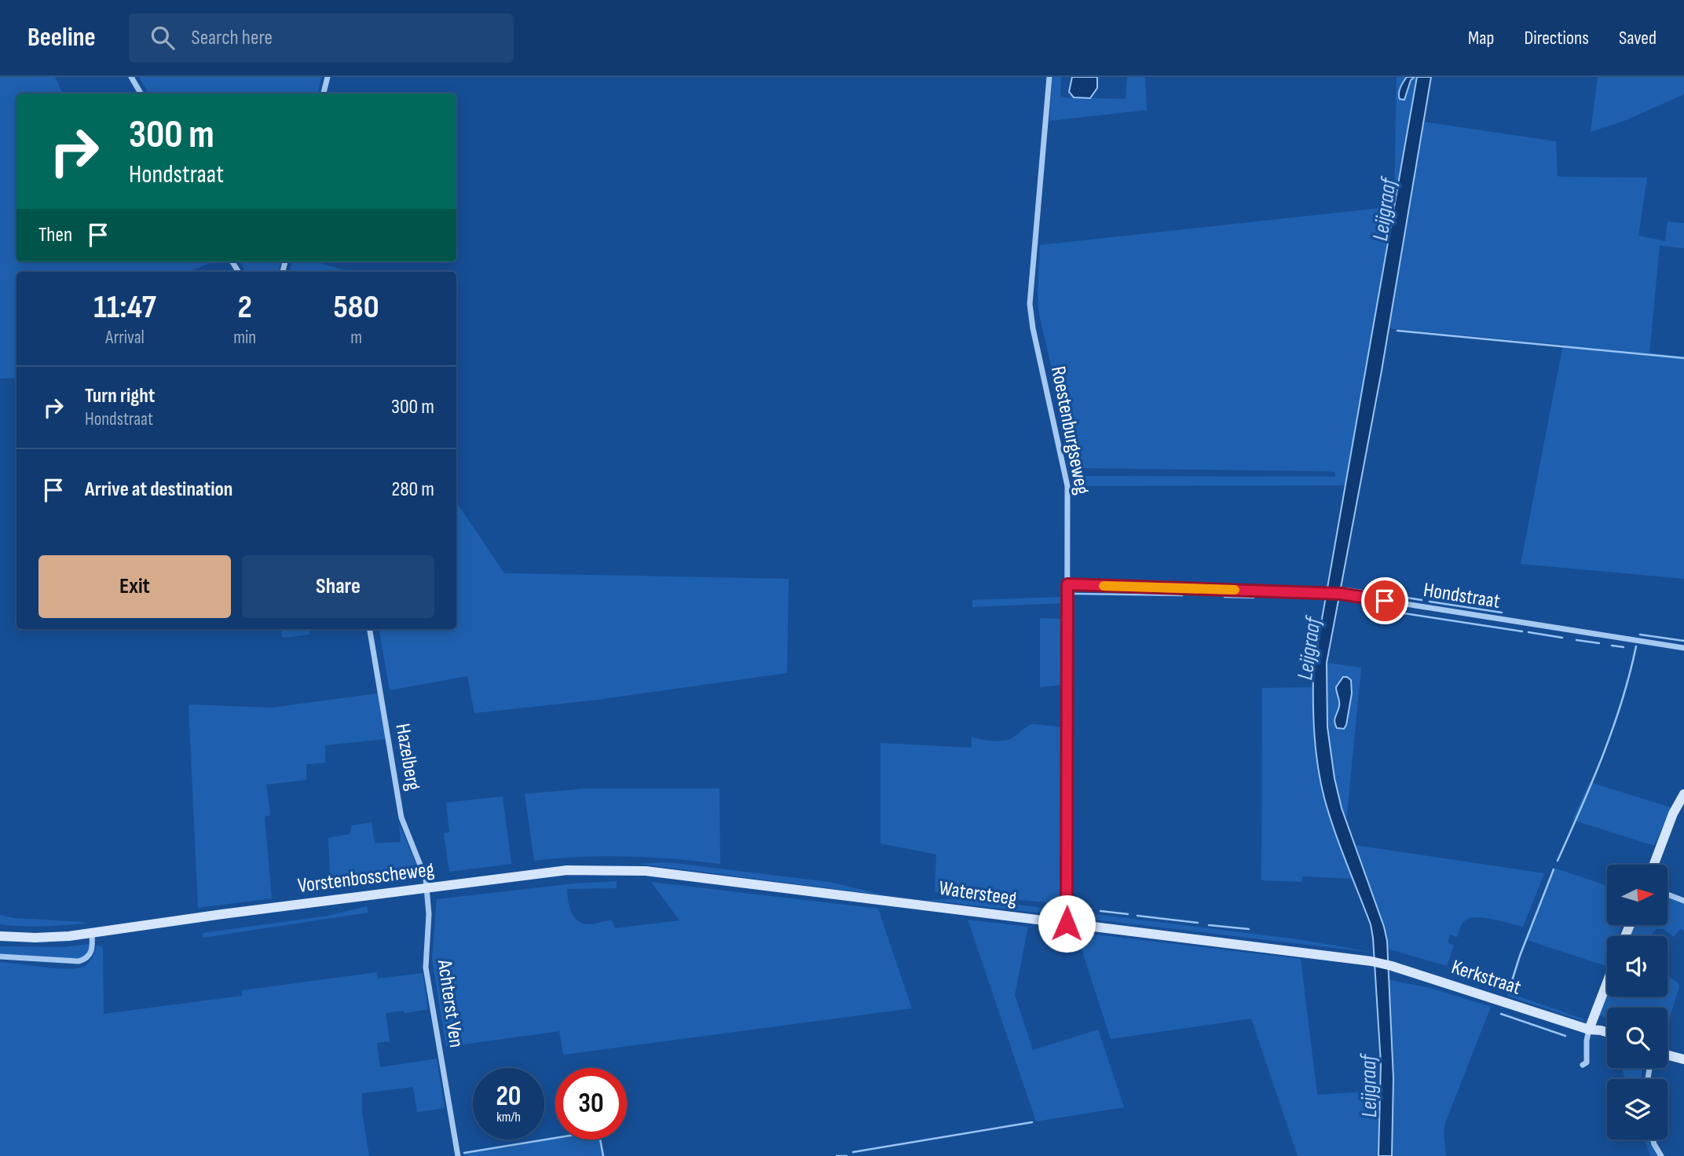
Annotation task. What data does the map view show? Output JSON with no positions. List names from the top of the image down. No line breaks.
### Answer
{"streets":{"street":["Roestenburgseweg","Hondstraat","Hazelberg","Vorstenbosscheweg","Watersteeg","Kerkstraat","Achterst Ven"]},"crossings":[["Roestenburgseweg","Hondstraat"],["Roestenburgseweg","Watersteeg"],["Hazelberg","Vorstenbosscheweg"],["Hazelberg","Achterst Ven"],["Vorstenbosscheweg","Watersteeg"],["Vorstenbosscheweg","Achterst Ven"],["Watersteeg","Kerkstraat"]],"water":["Leijgraaf"],"north":"right","page":{"header":"Beeline","search":"Search here","nav":["Map","Directions","Saved"],"turn":["300 m","Hondstraat"],"then":"Then","eta":["11:47","Arrival","2","min","580","m"],"list":[{"name":"Turn right","note":"Hondstraat","value":"300 m"},{"name":"Arrive at destination","value":"280 m"}],"buttons":["Exit","Share"],"speed":"20 km/h","limit":"30"}}
